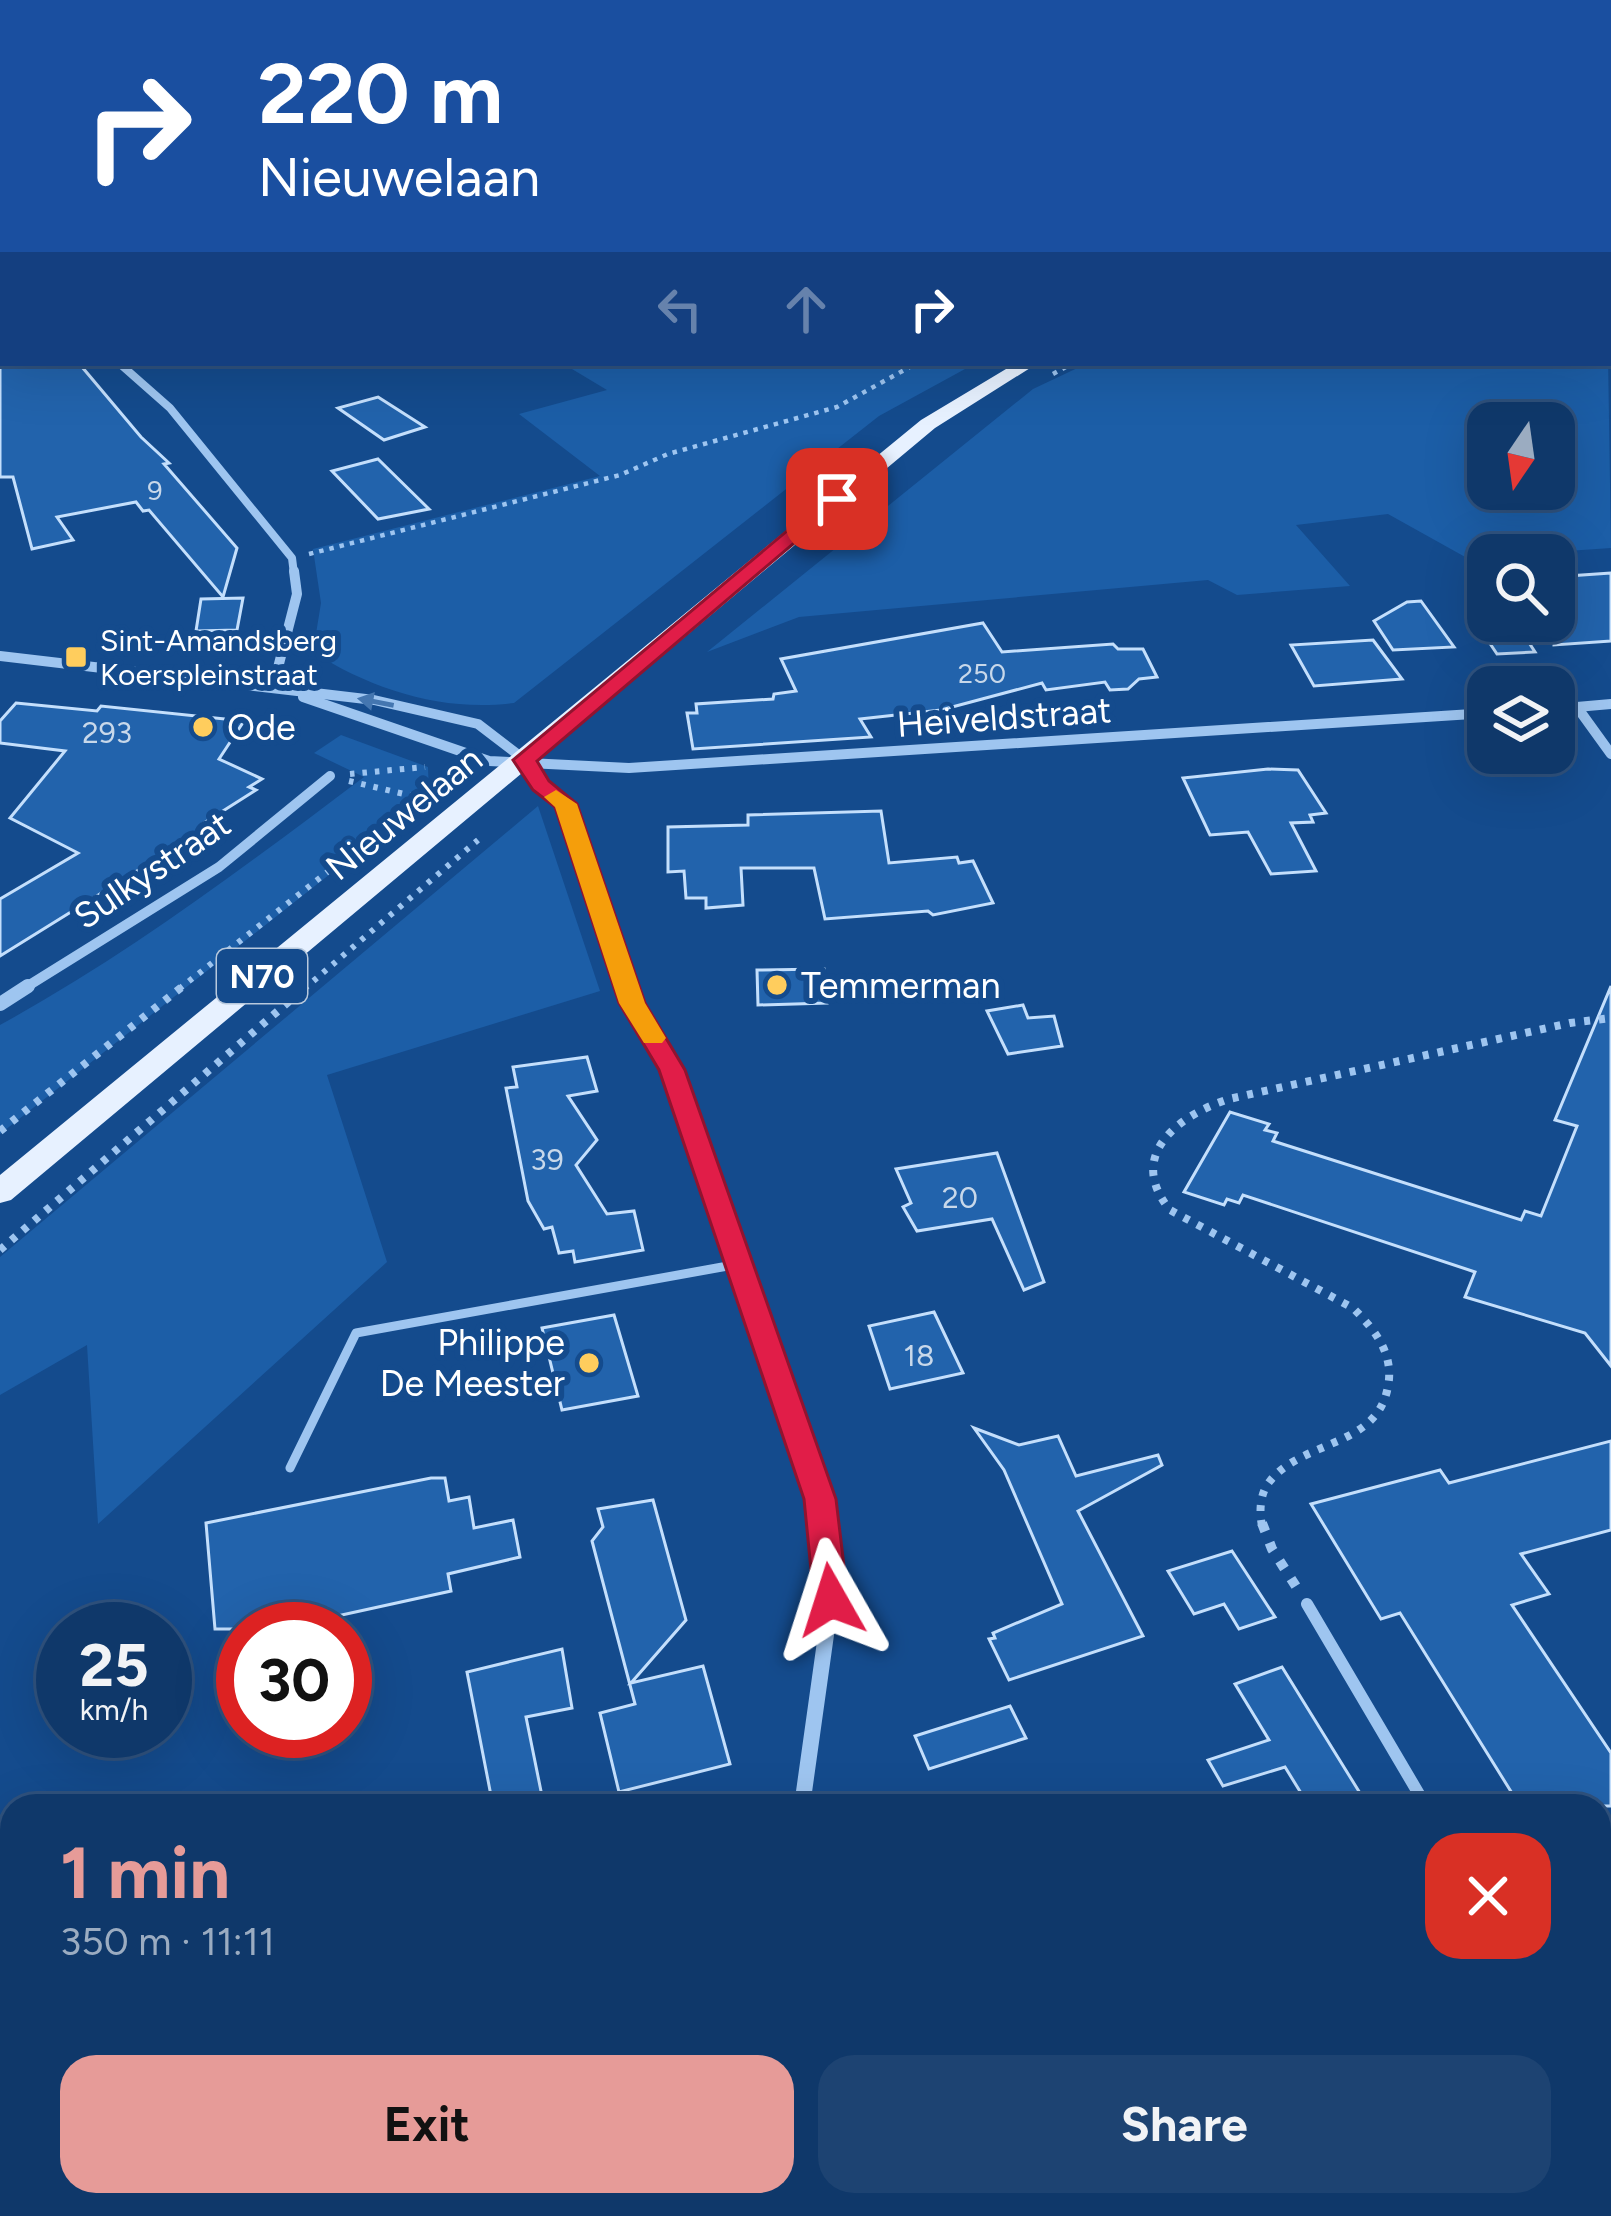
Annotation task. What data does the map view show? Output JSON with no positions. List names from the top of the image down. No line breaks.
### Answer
{"streets":{"main road":["Nieuwelaan","N70"],"street":["Heiveldstraat","Sulkystraat"]},"crossings":[["Heiveldstraat","Nieuwelaan"]],"places":{"transit":["Sint-Amandsberg Koerspleinstraat"],"other":["Ode","Temmerman","Philippe De Meester"]},"house_numbers":["9","250","293","39","20","18"],"north":"bottom","page":{"turn":["220 m","Nieuwelaan"],"speed":"25 km/h","limit":"30","heading":["1 min","350 m · 11:11"],"buttons":["Exit","Share"]}}
